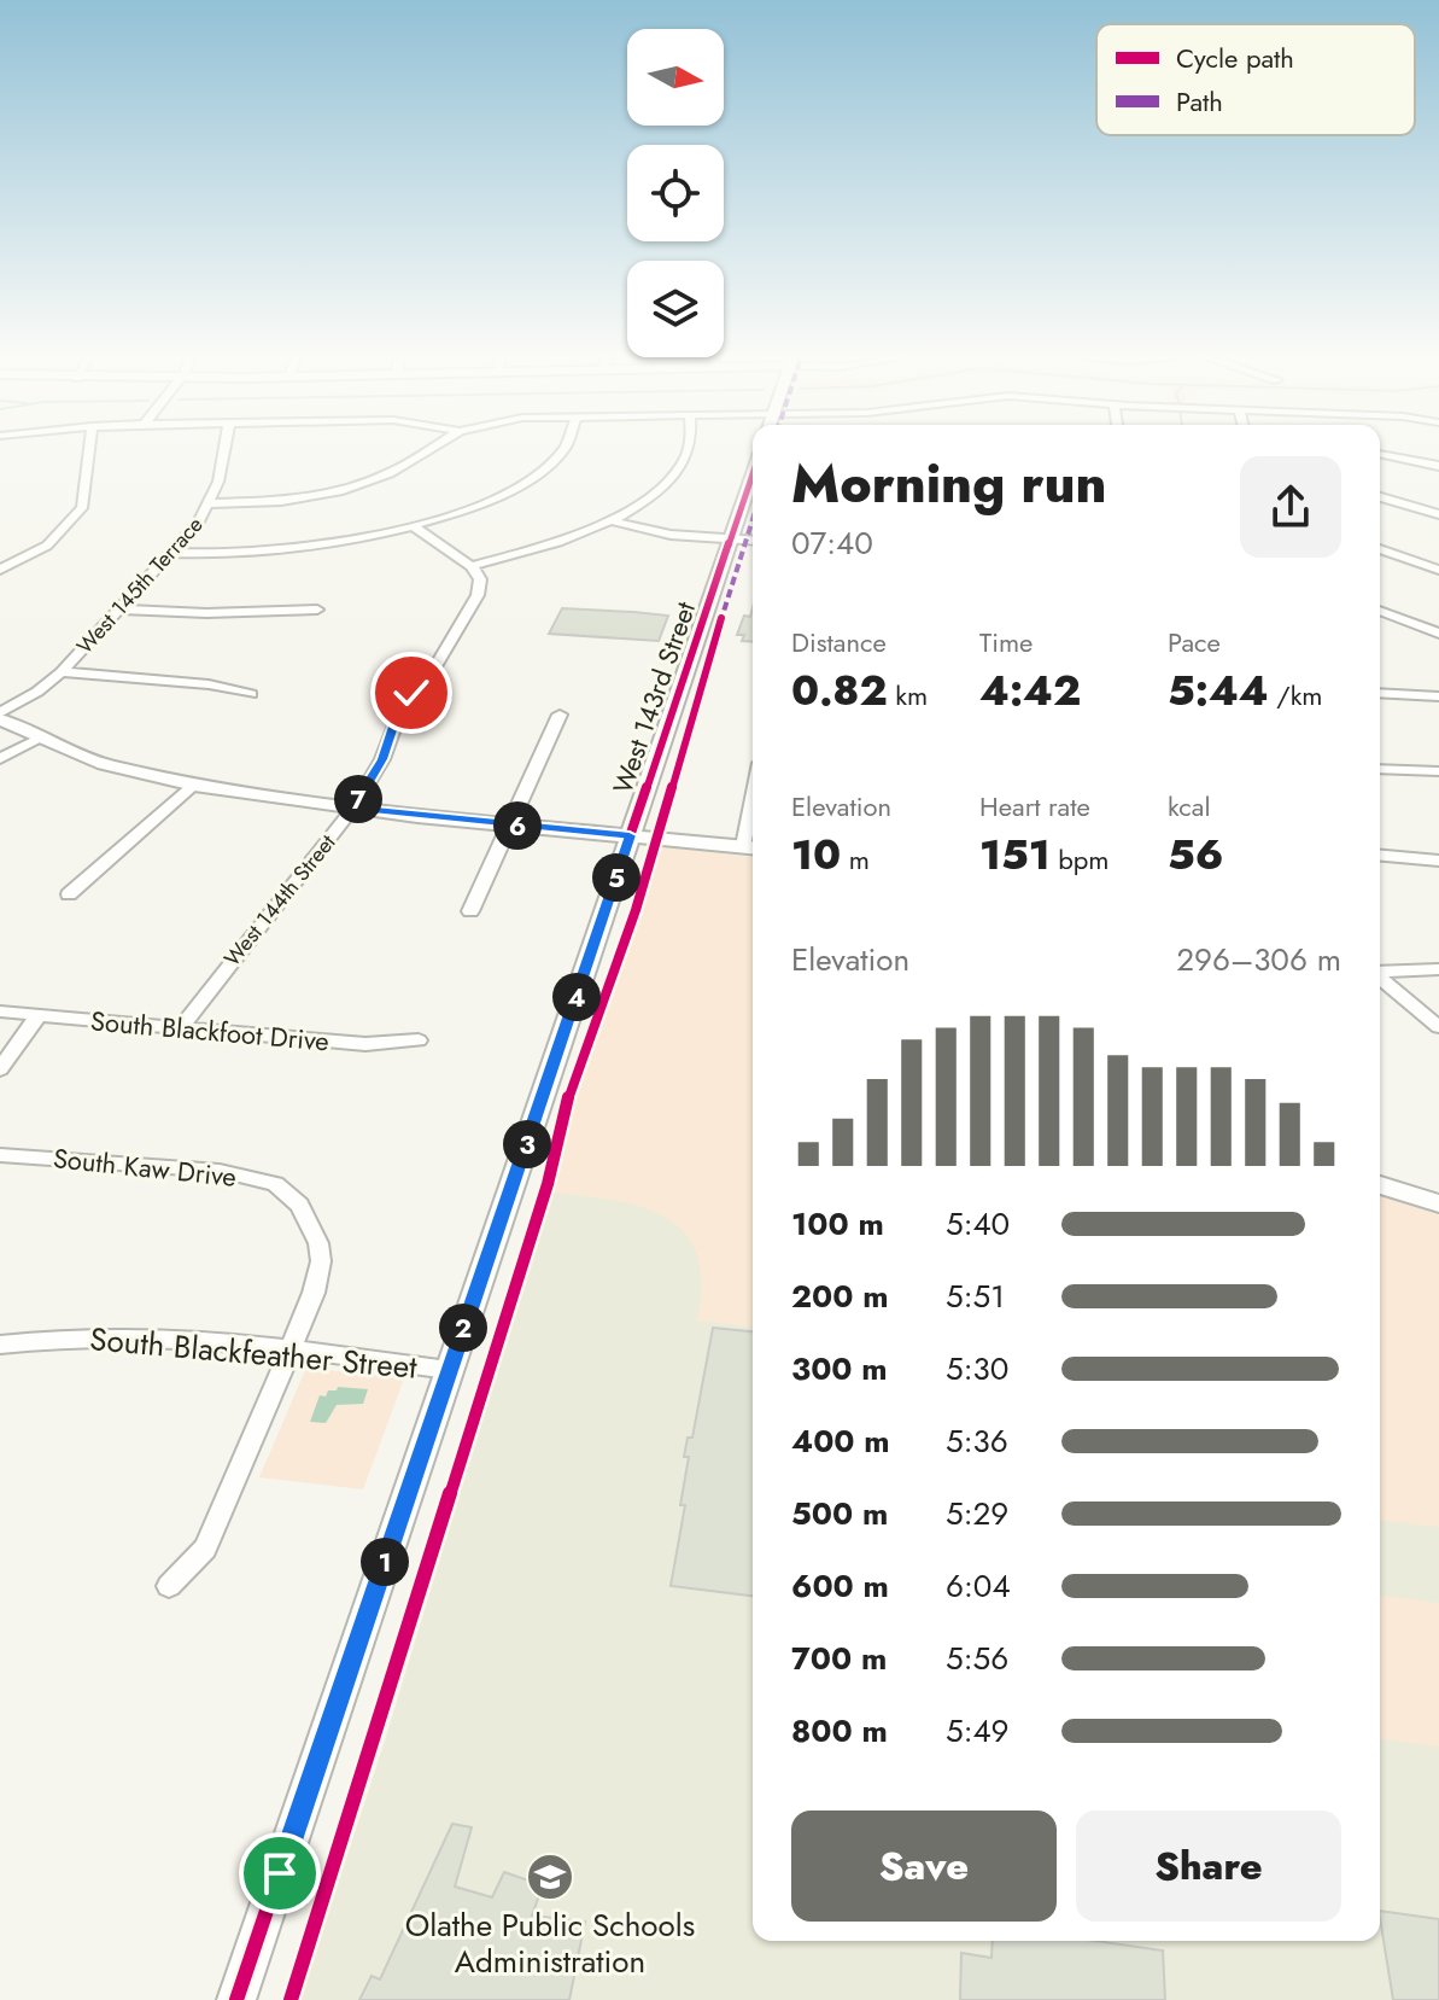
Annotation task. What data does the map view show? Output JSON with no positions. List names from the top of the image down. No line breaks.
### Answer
{"streets":{"street":["West 145th Terrace","West 143rd Street","West 144th Street","South Blackfoot Drive","South Kaw Drive","South Blackfeather Street"]},"crossings":[["West 143rd Street","South Blackfeather Street"],["West 144th Street","South Blackfoot Drive"],["South Kaw Drive","South Blackfeather Street"]],"places":{"school or university":["Olathe Public Schools Administration"]},"legend":["Cycle path","Path"],"north":"right","page":{"heading":["Morning run","07:40"],"stats":[["Distance","0.82 km"],["Time","4:42"],["Pace","5:44 /km"],["Elevation","10 m"],["Heart rate","151 bpm"],["kcal","56"]],"pins":["7","6","5","4","3","2","1"],"chart":["Elevation","296–306 m"],"list":[{"name":"100 m","note":"5:40"},{"name":"200 m","note":"5:51"},{"name":"300 m","note":"5:30"},{"name":"400 m","note":"5:36"},{"name":"500 m","note":"5:29"},{"name":"600 m","note":"6:04"},{"name":"700 m","note":"5:56"},{"name":"800 m","note":"5:49"}],"buttons":["Save","Share"]}}
